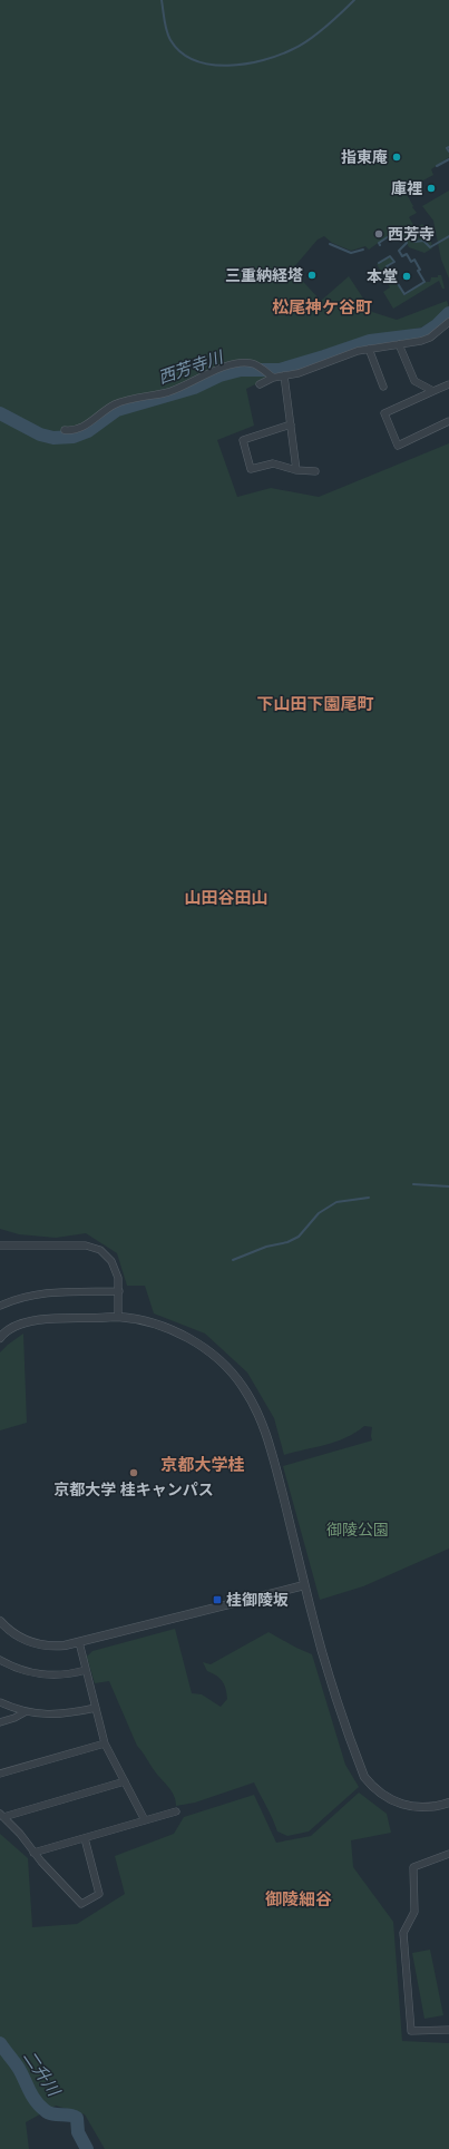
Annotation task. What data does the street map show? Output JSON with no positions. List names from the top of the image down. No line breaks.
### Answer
{"districts":["松尾神ケ谷町","下山田下園尾町","山田谷田山","京都大学桂","御陵細谷"],"water":["西芳寺川","二升川"],"parks":["御陵公園"],"places":{"other":["指東庵","庫裡","西芳寺","三重納経塔","本堂","京都大学 桂キャンパス"],"transit":["桂御陵坂"]}}
